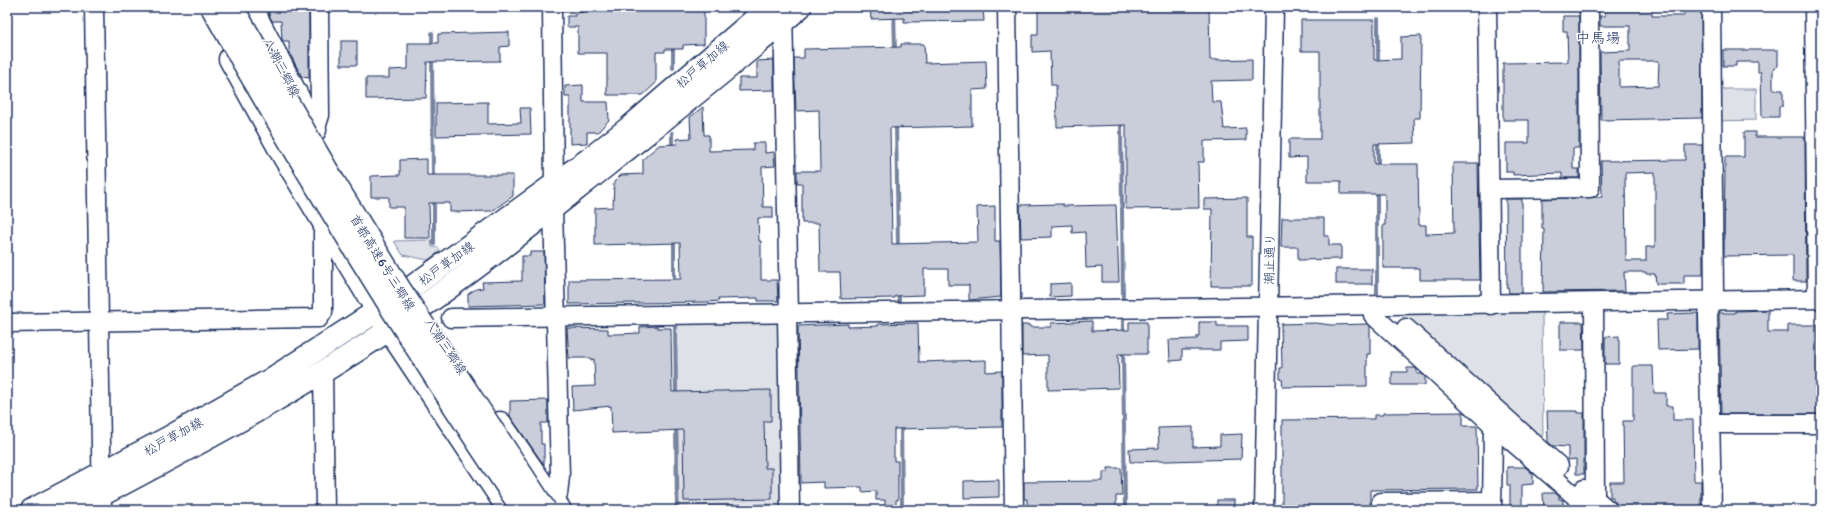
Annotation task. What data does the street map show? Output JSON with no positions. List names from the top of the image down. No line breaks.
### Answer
{"streets":{"main road":["松戸草加線","八潮三郷線","首都高速6号三郷線"],"street":["潮止通り"]},"crossings":[["松戸草加線","八潮三郷線"],["八潮三郷線","首都高速6号三郷線"]],"districts":["中馬場"]}
